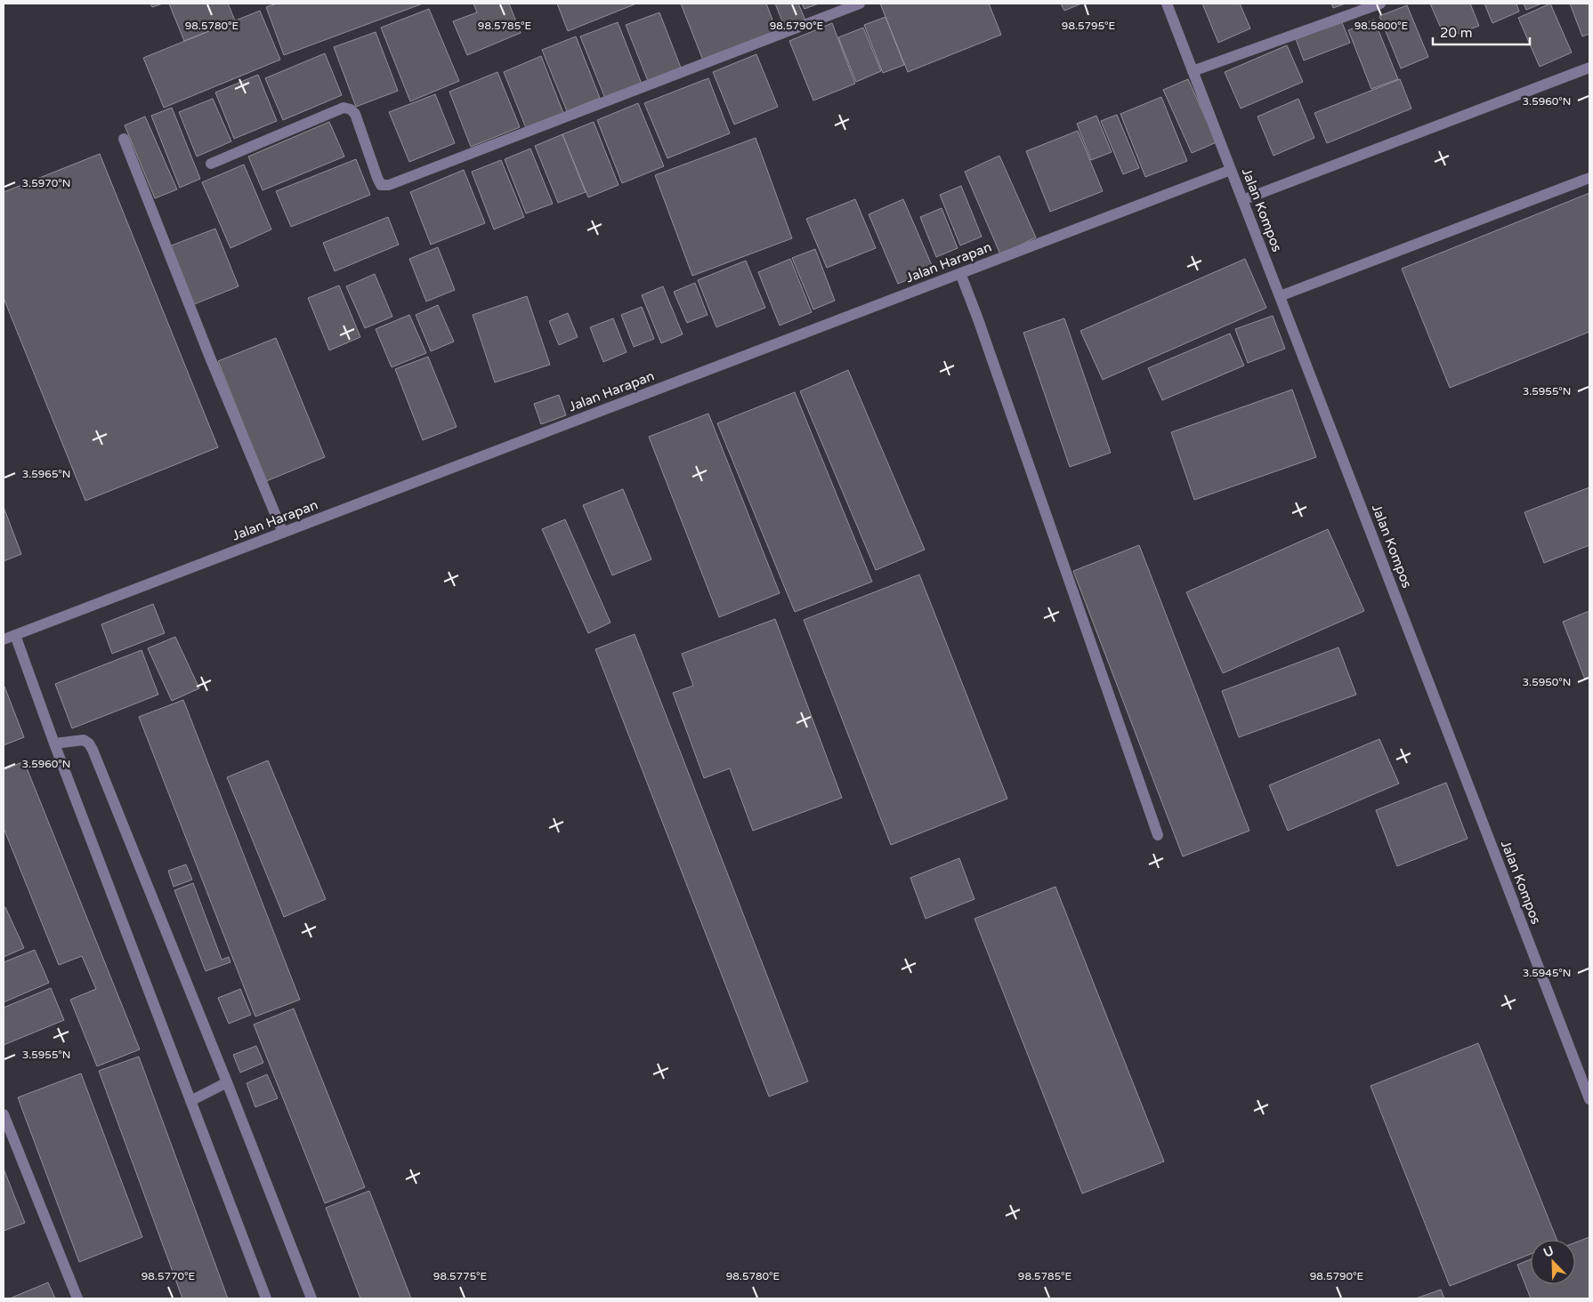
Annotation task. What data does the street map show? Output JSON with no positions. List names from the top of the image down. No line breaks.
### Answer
{"streets":{"street":["Jalan Kompos","Jalan Harapan"]},"crossings":[["Jalan Kompos","Jalan Harapan"]],"scale_bar":"20 m","north":"top left","coordinates":["98.5780°E","98.5785°E","98.5790°E","98.5795°E","98.5800°E","3.5960°N","3.5970°N","3.5955°N","3.5965°N","3.5950°N","3.5945°N","98.5770°E","98.5775°E"]}
